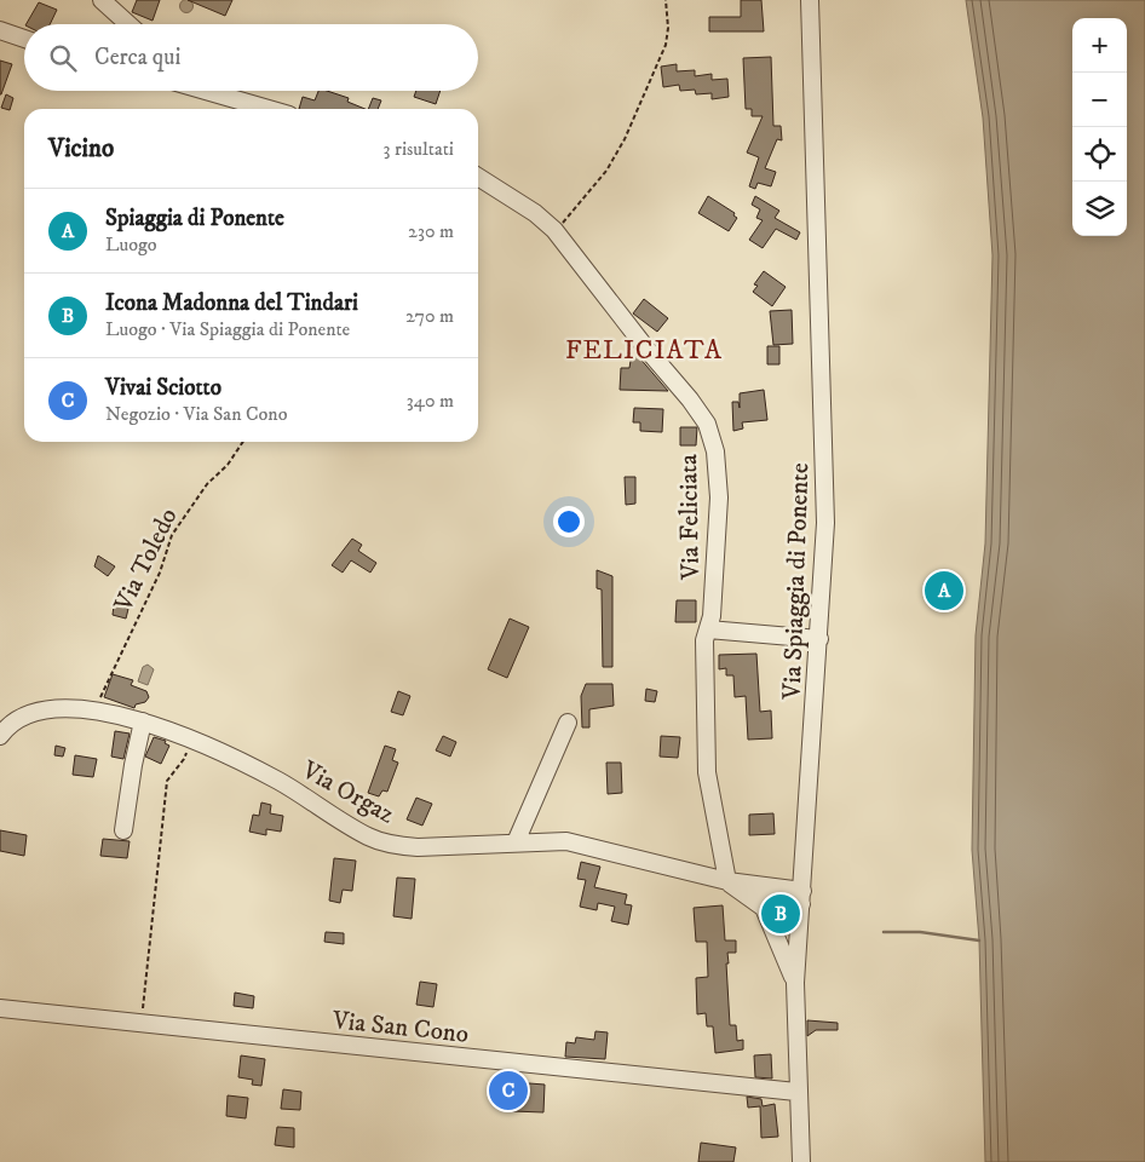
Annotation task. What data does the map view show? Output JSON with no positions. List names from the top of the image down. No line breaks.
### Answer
{"streets":{"street":["Via Feliciata","Via Spiaggia di Ponente","Via Orgaz","Via San Cono"],"path":["Via Toledo"]},"crossings":[["Via Feliciata","Via Orgaz"],["Via Toledo","Via Orgaz"],["Via Spiaggia di Ponente","Via San Cono"]],"districts":["FELICIATA"],"page":{"map_buttons":["+","−"],"search":"Cerca qui","heading":["Vicino","3 risultati"],"list":[{"mark":"A","name":"Spiaggia di Ponente","note":"Luogo","value":"230 m"},{"mark":"B","name":"Icona Madonna del Tindari","note":"Luogo · Via Spiaggia di Ponente","value":"270 m"},{"mark":"C","name":"Vivai Sciotto","note":"Negozio · Via San Cono","value":"340 m"}],"pins":["A","B","C"]}}
